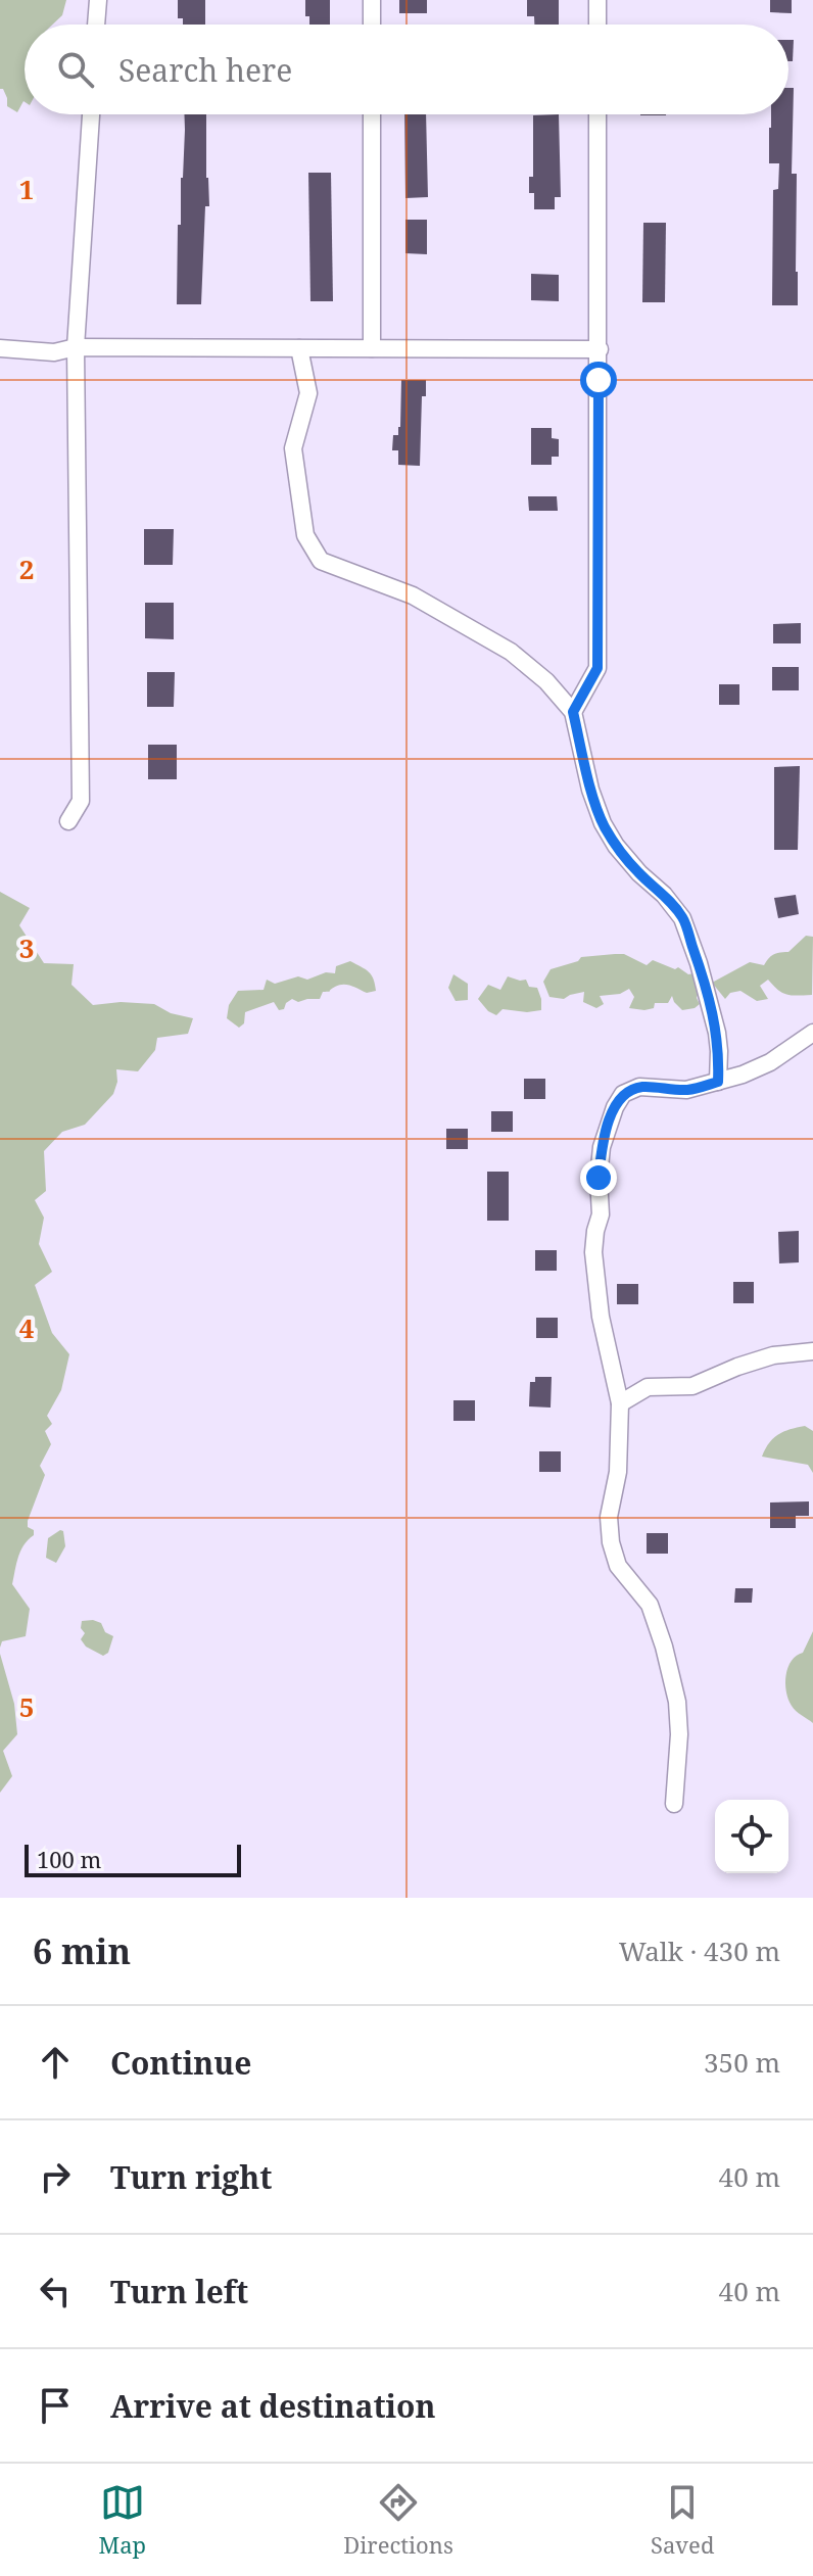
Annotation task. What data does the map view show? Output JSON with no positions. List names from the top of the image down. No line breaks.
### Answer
{"scale_bar":"100 m","page":{"search":"Search here","scale":"100 m","heading":["6 min","Walk · 430 m"],"list":[["Continue","350 m"],["Turn right","40 m"],["Turn left","40 m"],"Arrive at destination"],"nav":["Map","Directions","Saved"]},"grid":{"rows":["1","2","3","4","5"]}}
